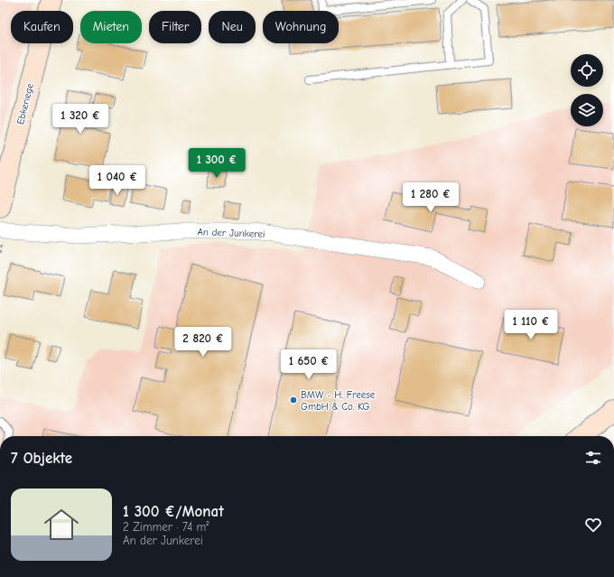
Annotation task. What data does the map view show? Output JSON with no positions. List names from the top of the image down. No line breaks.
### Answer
{"streets":{"street":["Ebkeriege","An der Junkerei"]},"places":["BMW - H. Freese GmbH & Co. KG"],"page":{"chip":["Kaufen","Mieten","Filter","Neu","Wohnung"],"price":["1 320 €","1 300 €","1 040 €","1 280 €","1 110 €","2 820 €","1 650 €"],"heading":"7 Objekte","list":[{"name":"1 300 €/Monat","note":"2 Zimmer · 74 m² · An der Junkerei"}]}}
